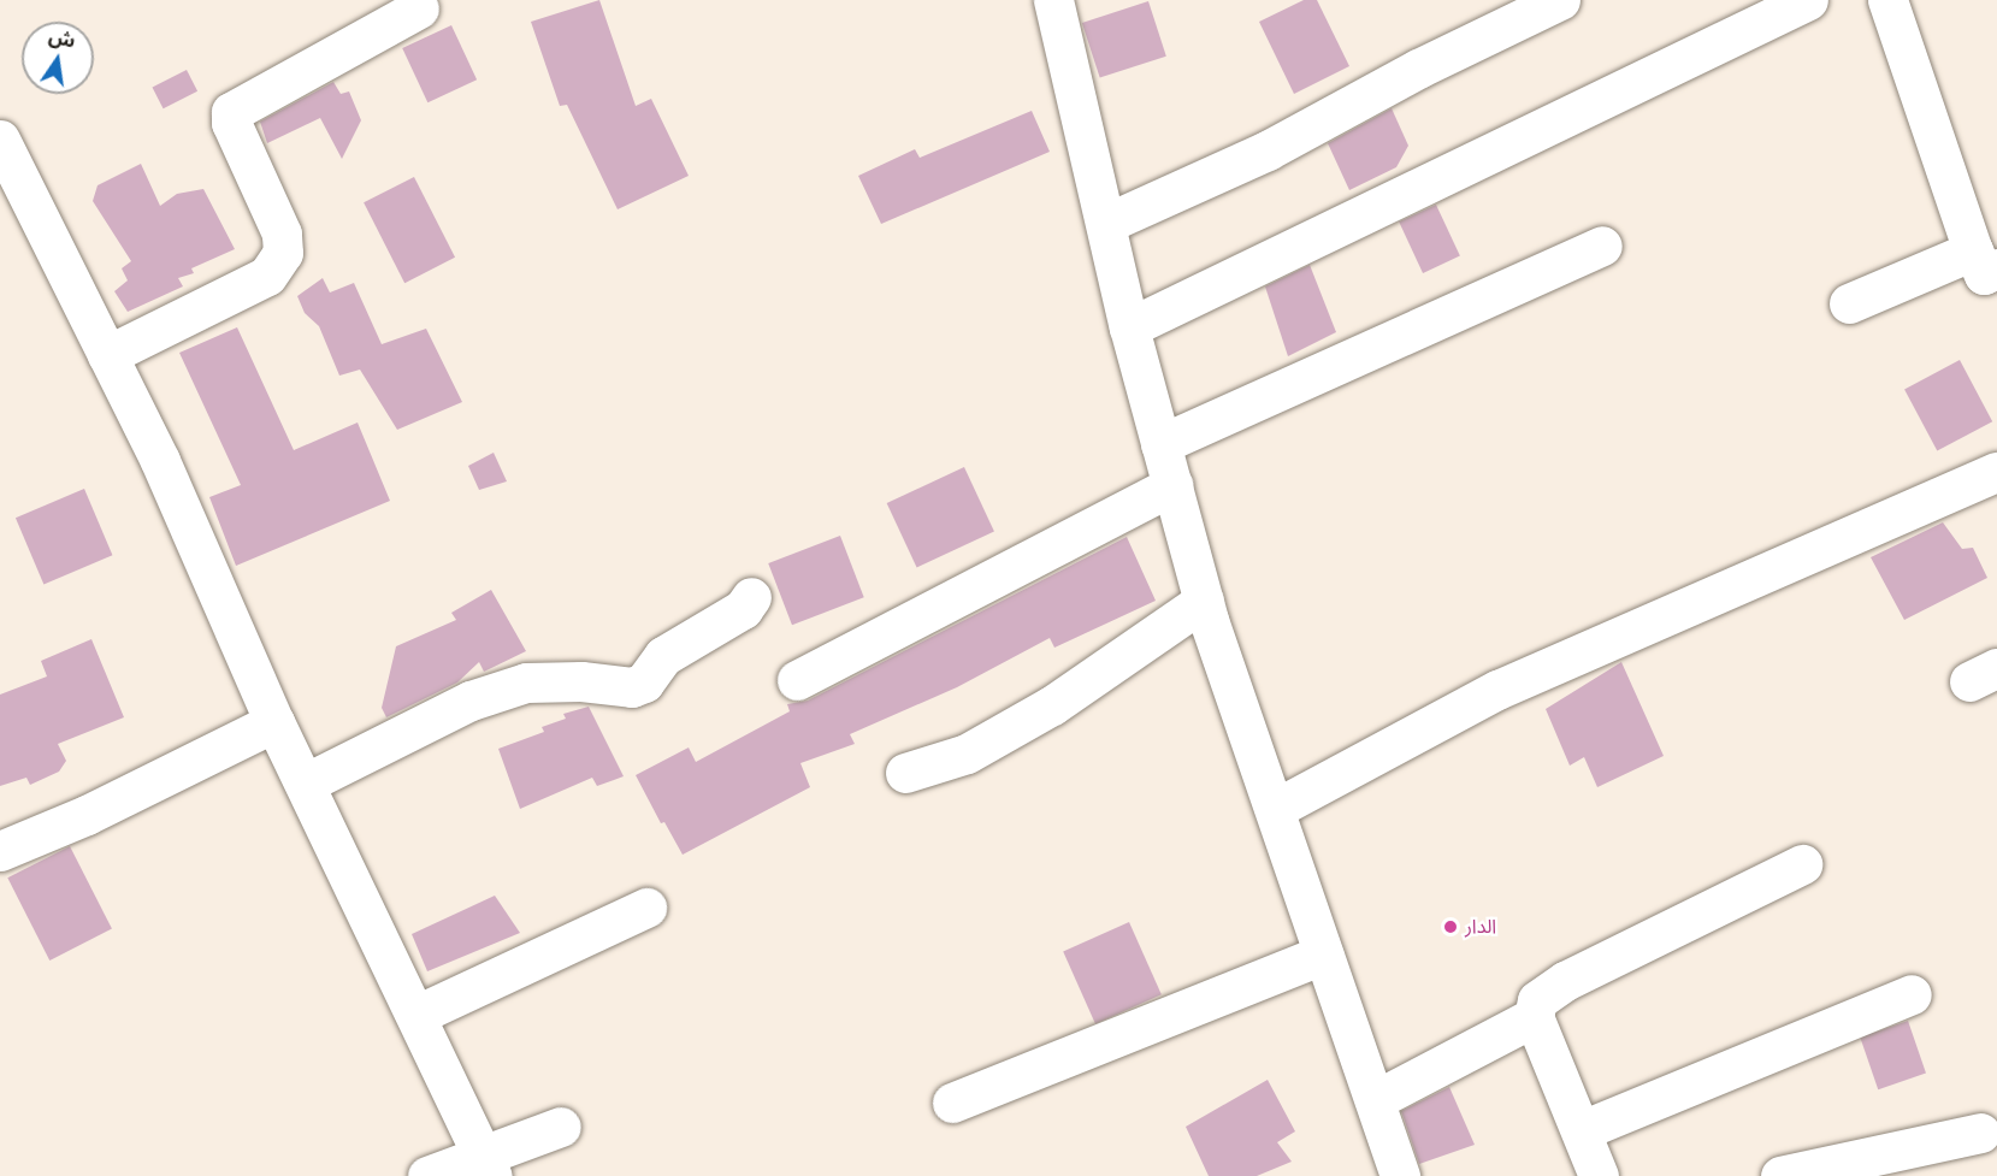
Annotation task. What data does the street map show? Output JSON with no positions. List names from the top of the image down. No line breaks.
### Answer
{"places":["الدار"],"north":"top"}
